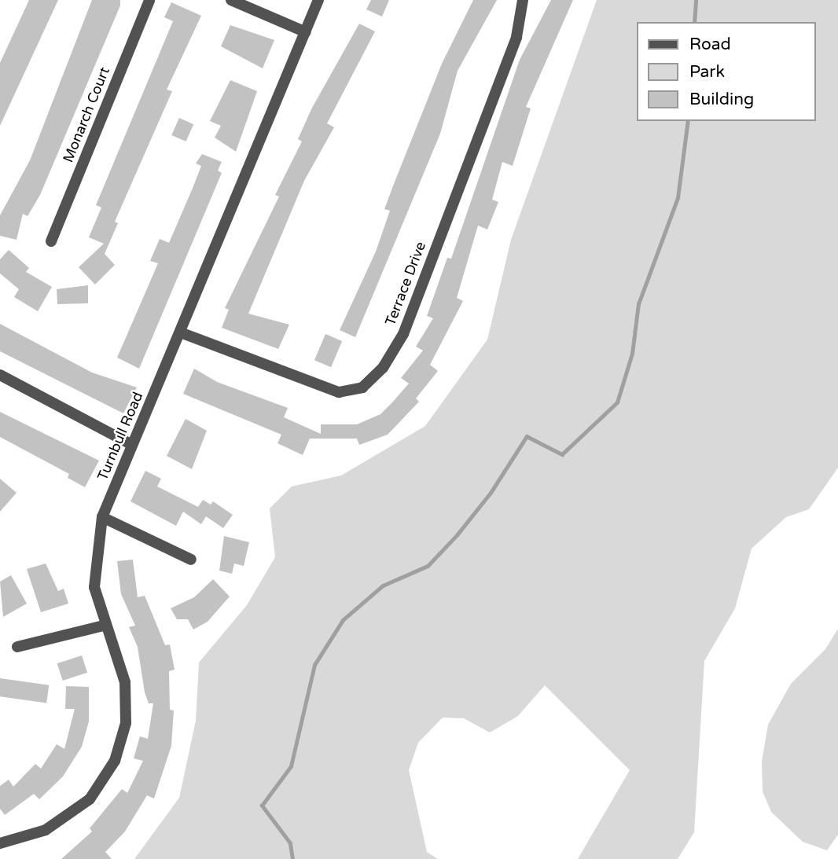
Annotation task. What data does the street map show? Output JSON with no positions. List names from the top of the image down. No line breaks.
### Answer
{"streets":{"street":["Monarch Court","Terrace Drive","Turnbull Road"]},"crossings":[["Terrace Drive","Turnbull Road"]],"legend":["Road","Park","Building"]}
